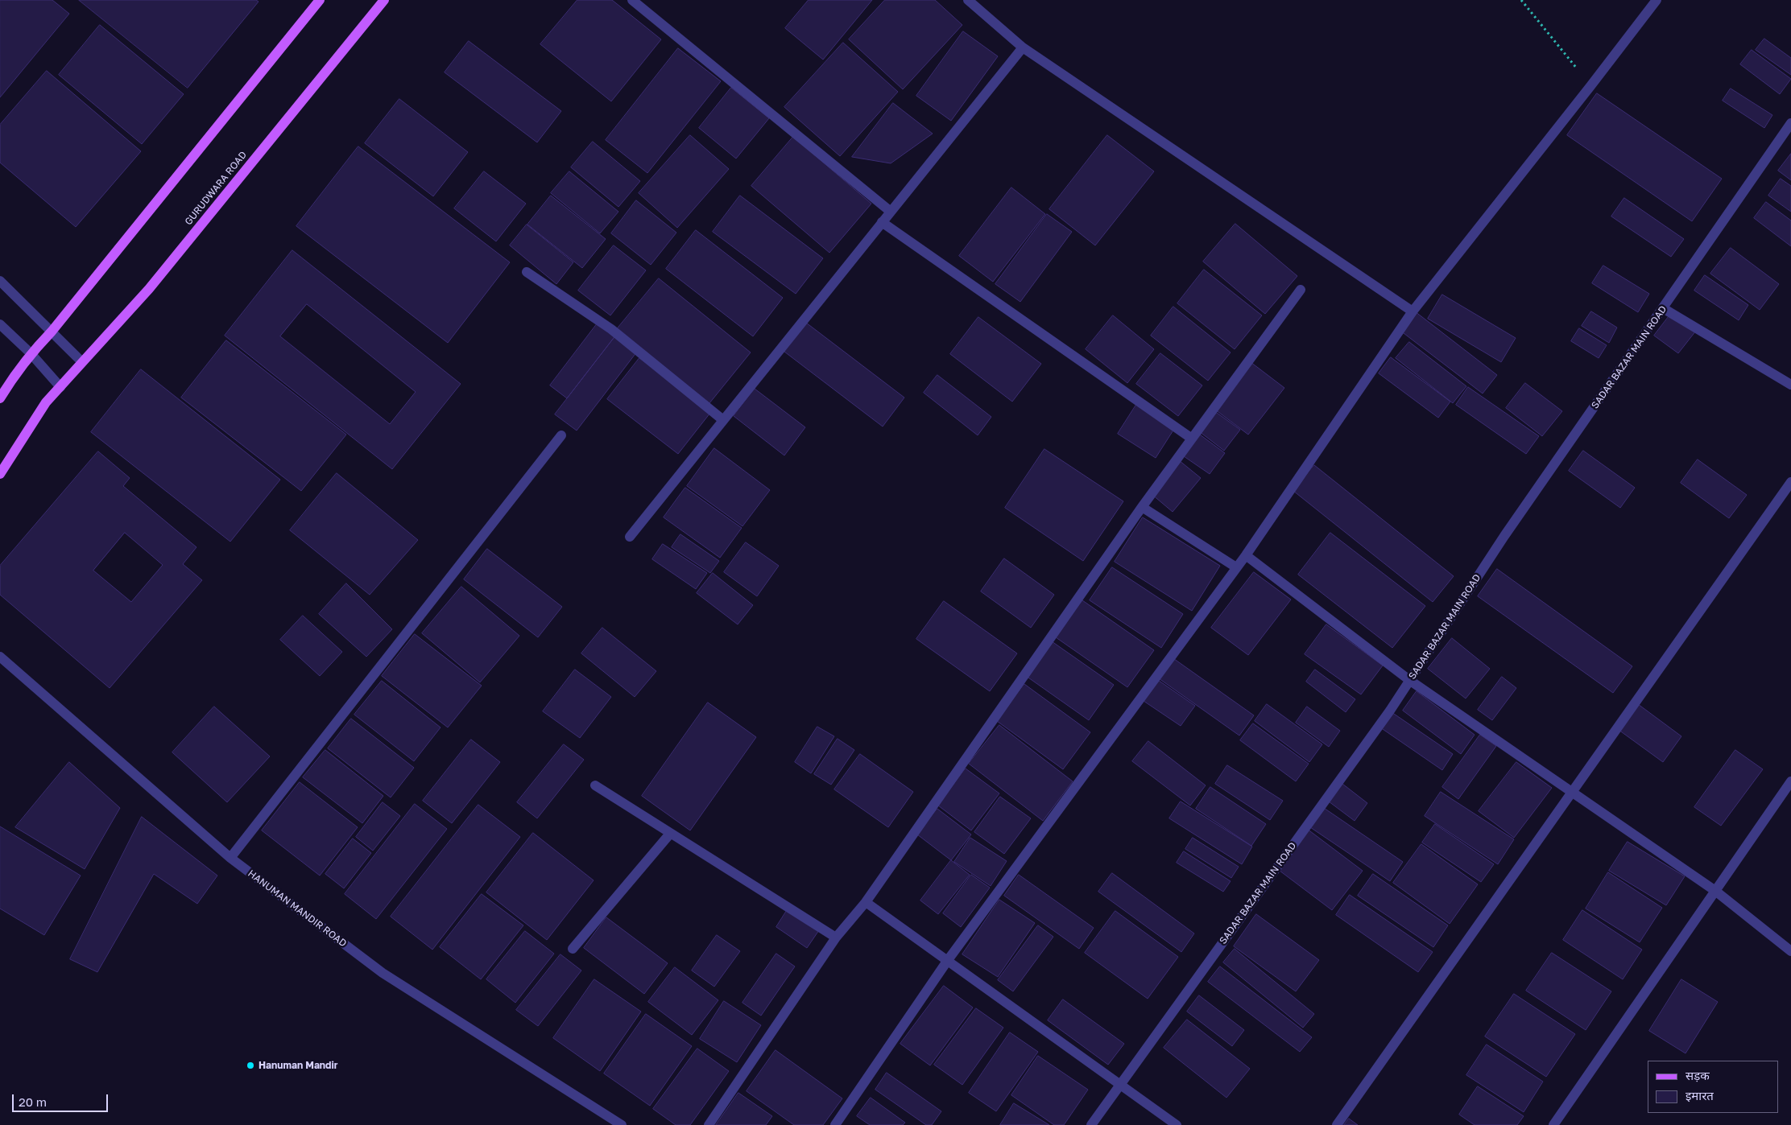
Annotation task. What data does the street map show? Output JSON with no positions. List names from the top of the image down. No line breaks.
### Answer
{"streets":{"main road":["GURUDWARA ROAD"],"street":["SADAR BAZAR MAIN ROAD","HANUMAN MANDIR ROAD"]},"places":["Hanuman Mandir"],"legend":["सड़क","इमारत"],"scale_bar":"20 m"}
